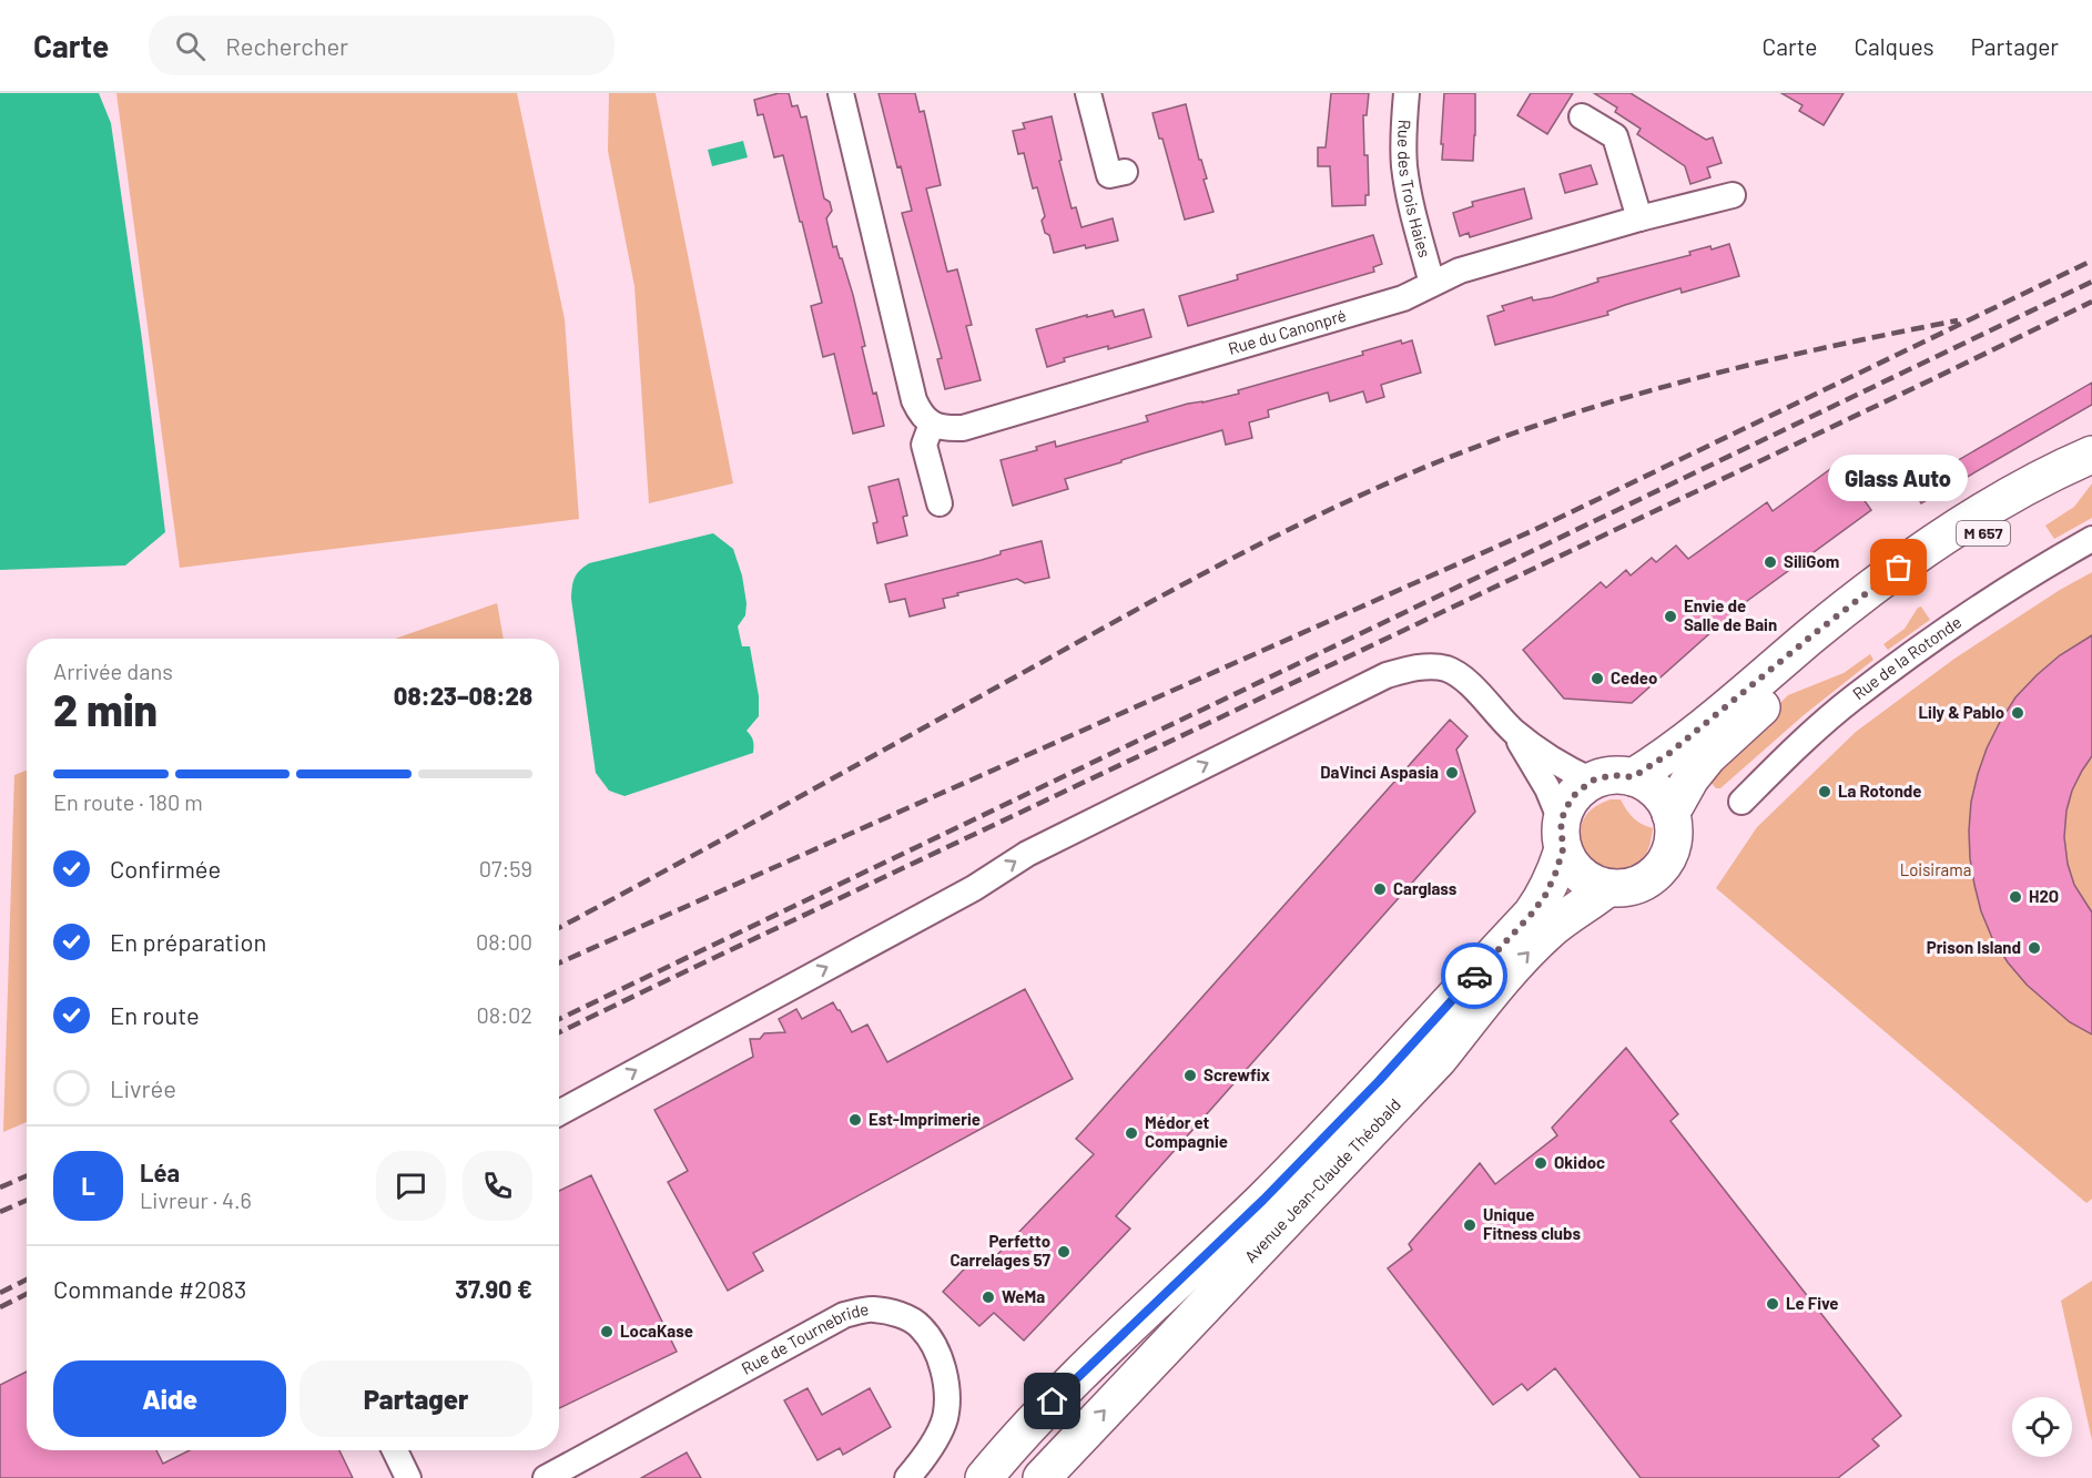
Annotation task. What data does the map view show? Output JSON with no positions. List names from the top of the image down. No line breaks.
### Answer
{"streets":{"main road":["M 657","Avenue Jean-Claude Théobald"],"street":["Rue des Trois Haies","Rue du Canonpré","Rue de la Rotonde","Rue de Tournebride"]},"crossings":[["Rue des Trois Haies","Rue du Canonpré"],["M 657","Avenue Jean-Claude Théobald"]],"parks":["Loisirama"],"places":["SiliGom","Glass Auto","Envie de Salle de Bain","Cedeo","Lily & Pablo","DaVinci Aspasia","La Rotonde","Carglass","H2O","Prison Island","Screwfix","Est-Imprimerie","Médor et Compagnie","Okidoc","Unique Fitness clubs","Perfetto Carrelages 57","WeMa","Le Five","LocaKase"],"page":{"header":"Carte","search":"Rechercher","nav":["Carte","Calques","Partager"],"bubble":"Glass Auto","heading":["2 min","Arrivée dans","08:23–08:28"],"panel":["Léa","Livreur · 4.6","Commande #2083","37.90 €"],"bar":"En route · 180 m","list":[["Confirmée","07:59"],["En préparation","08:00"],["En route","08:02"],"Livrée"],"round":"L","buttons":["Aide","Partager"]}}
